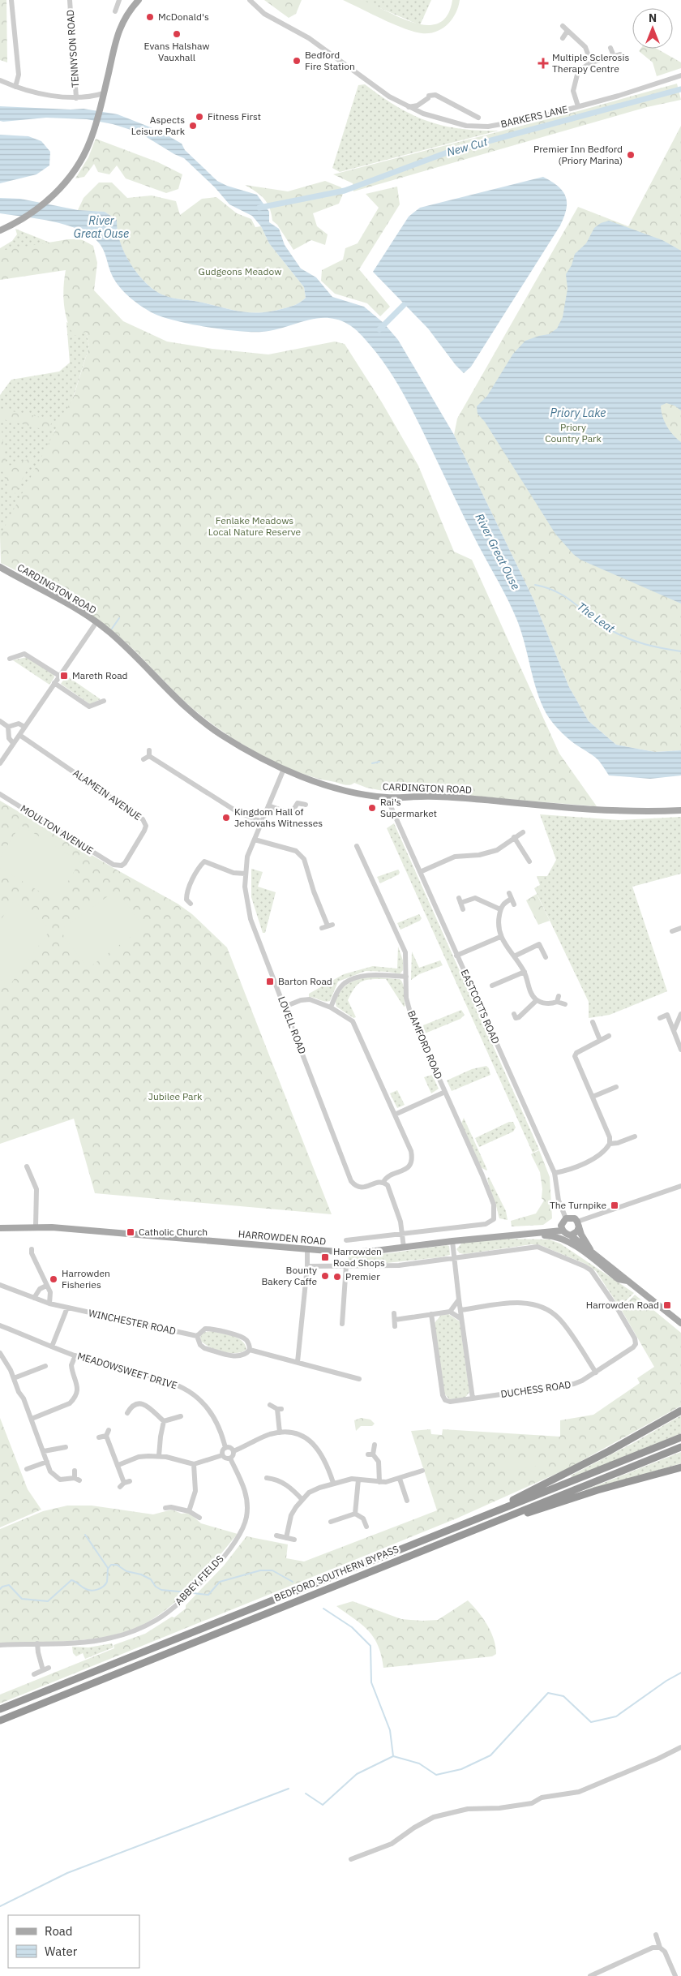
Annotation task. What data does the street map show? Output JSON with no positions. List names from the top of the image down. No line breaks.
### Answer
{"streets":{"highway":["BEDFORD SOUTHERN BYPASS"],"main road":["CARDINGTON ROAD","HARROWDEN ROAD"],"street":["TENNYSON ROAD","BARKERS LANE","ALAMEIN AVENUE","MOULTON AVENUE","EASTCOTTS ROAD","LOVELL ROAD","BAMFORD ROAD","WINCHESTER ROAD","MEADOWSWEET DRIVE","DUCHESS ROAD","ABBEY FIELDS"]},"crossings":[["CARDINGTON ROAD","EASTCOTTS ROAD"],["CARDINGTON ROAD","LOVELL ROAD"],["ALAMEIN AVENUE","MOULTON AVENUE"],["EASTCOTTS ROAD","HARROWDEN ROAD"],["MEADOWSWEET DRIVE","ABBEY FIELDS"]],"water":["New Cut","River Great Ouse","Priory Lake","The Leat"],"parks":["Gudgeons Meadow","Priory Country Park","Fenlake Meadows Local Nature Reserve","Jubilee Park"],"places":{"other":["McDonald's","Evans Halshaw Vauxhall","Bedford Fire Station","Fitness First","Aspects Leisure Park","Premier Inn Bedford (Priory Marina)","Rai's Supermarket","Kingdom Hall of Jehovahs Witnesses","Bounty Bakery Caffe","Premier","Harrowden Fisheries"],"health":["Multiple Sclerosis Therapy Centre"],"transit":["Mareth Road","Barton Road","The Turnpike","Catholic Church","Harrowden Road Shops","Harrowden Road"]},"legend":["Road","Water"],"north":"top"}
